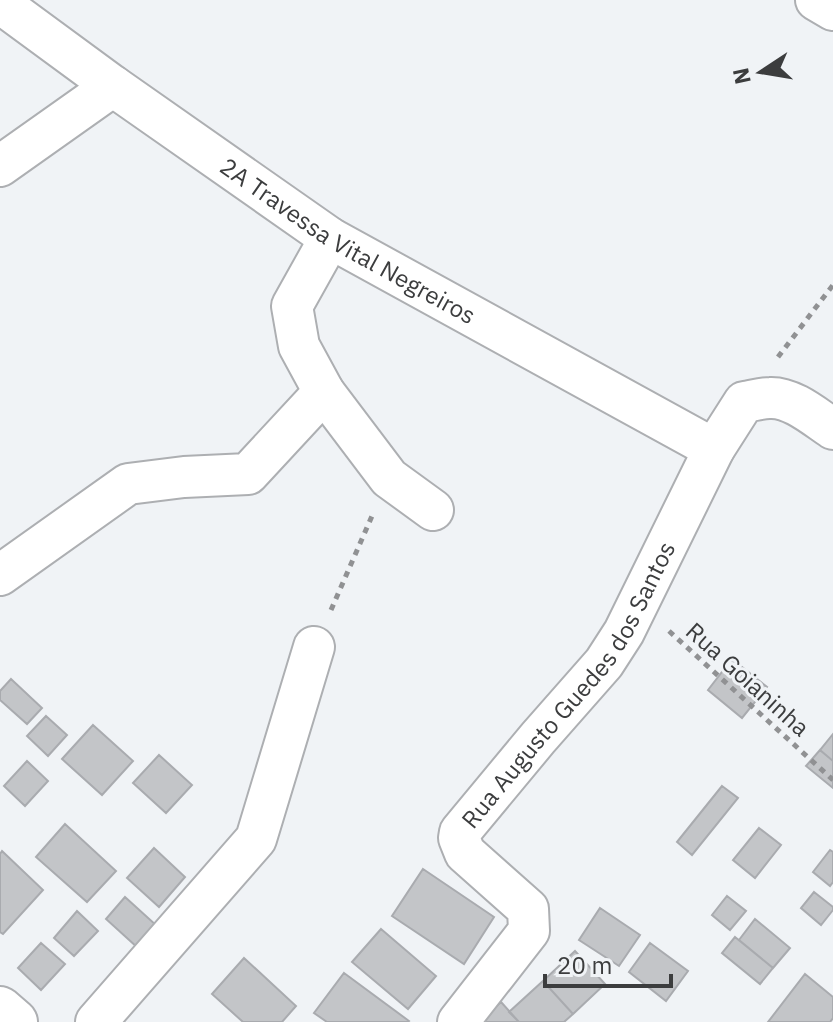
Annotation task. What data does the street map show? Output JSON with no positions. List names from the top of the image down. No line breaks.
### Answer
{"streets":{"street":["2A Travessa Vital Negreiros","Rua Augusto Guedes dos Santos"],"path":["Rua Goianinha"]},"crossings":[["2A Travessa Vital Negreiros","Rua Augusto Guedes dos Santos"],["Rua Goianinha","Rua Augusto Guedes dos Santos"]],"scale_bar":"20 m","north":"left"}
